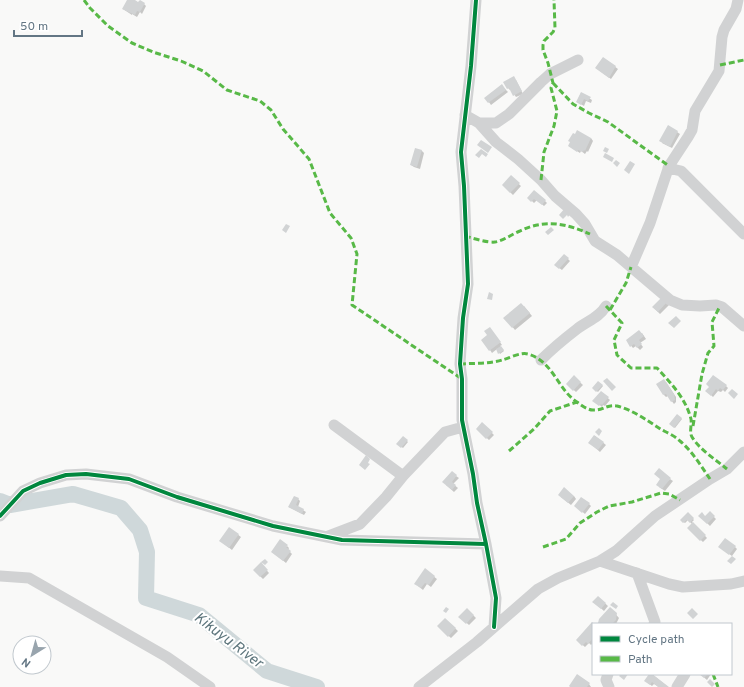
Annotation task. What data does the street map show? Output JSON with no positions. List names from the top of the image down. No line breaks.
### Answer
{"water":["Kikuyu River"],"legend":["Cycle path","Path"],"scale_bar":"50 m","north":"bottom left"}
